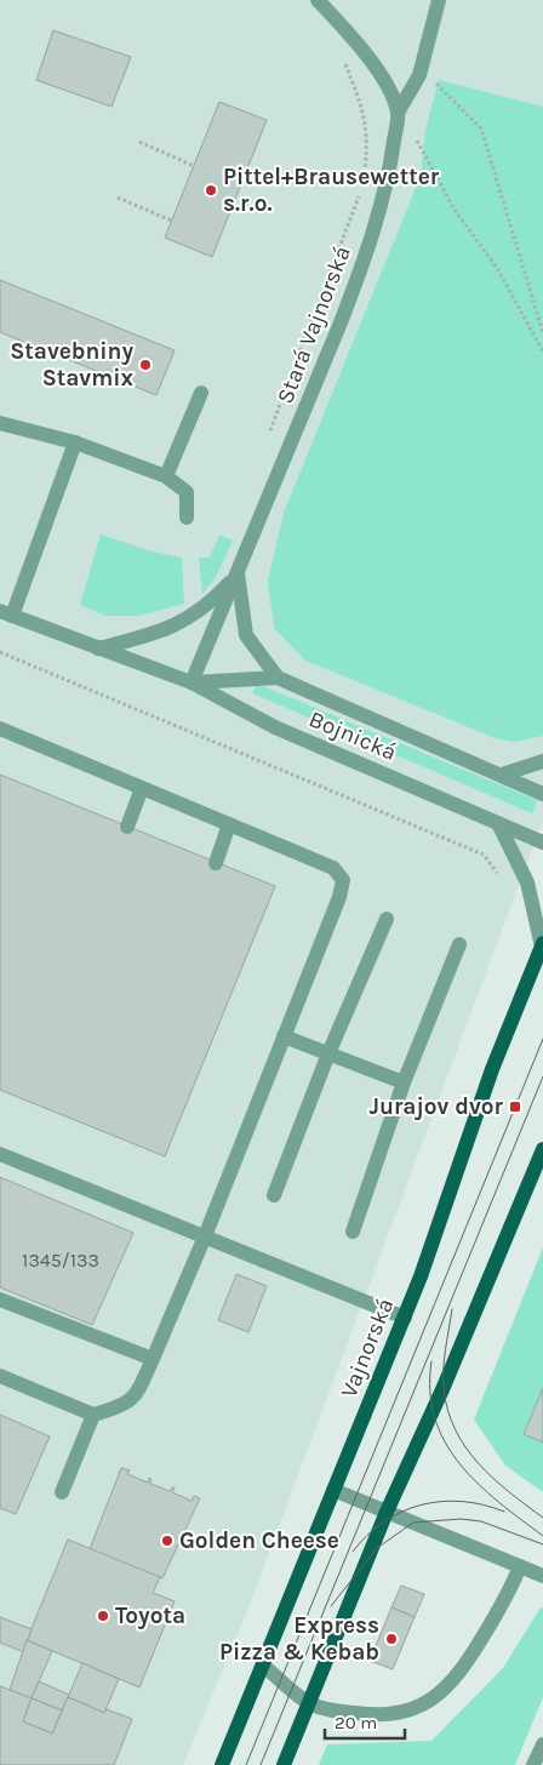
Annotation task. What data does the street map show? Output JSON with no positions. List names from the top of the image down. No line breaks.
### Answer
{"streets":{"main road":["Vajnorská"],"street":["Stará Vajnorská","Bojnická"]},"crossings":[["Stará Vajnorská","Bojnická"]],"places":{"other":["Pittel+Brausewetter s.r.o.","Stavebniny Stavmix","Golden Cheese","Toyota","Express Pizza & Kebab"],"transit":["Jurajov dvor"]},"house_numbers":["1345/133"],"scale_bar":"20 m"}
